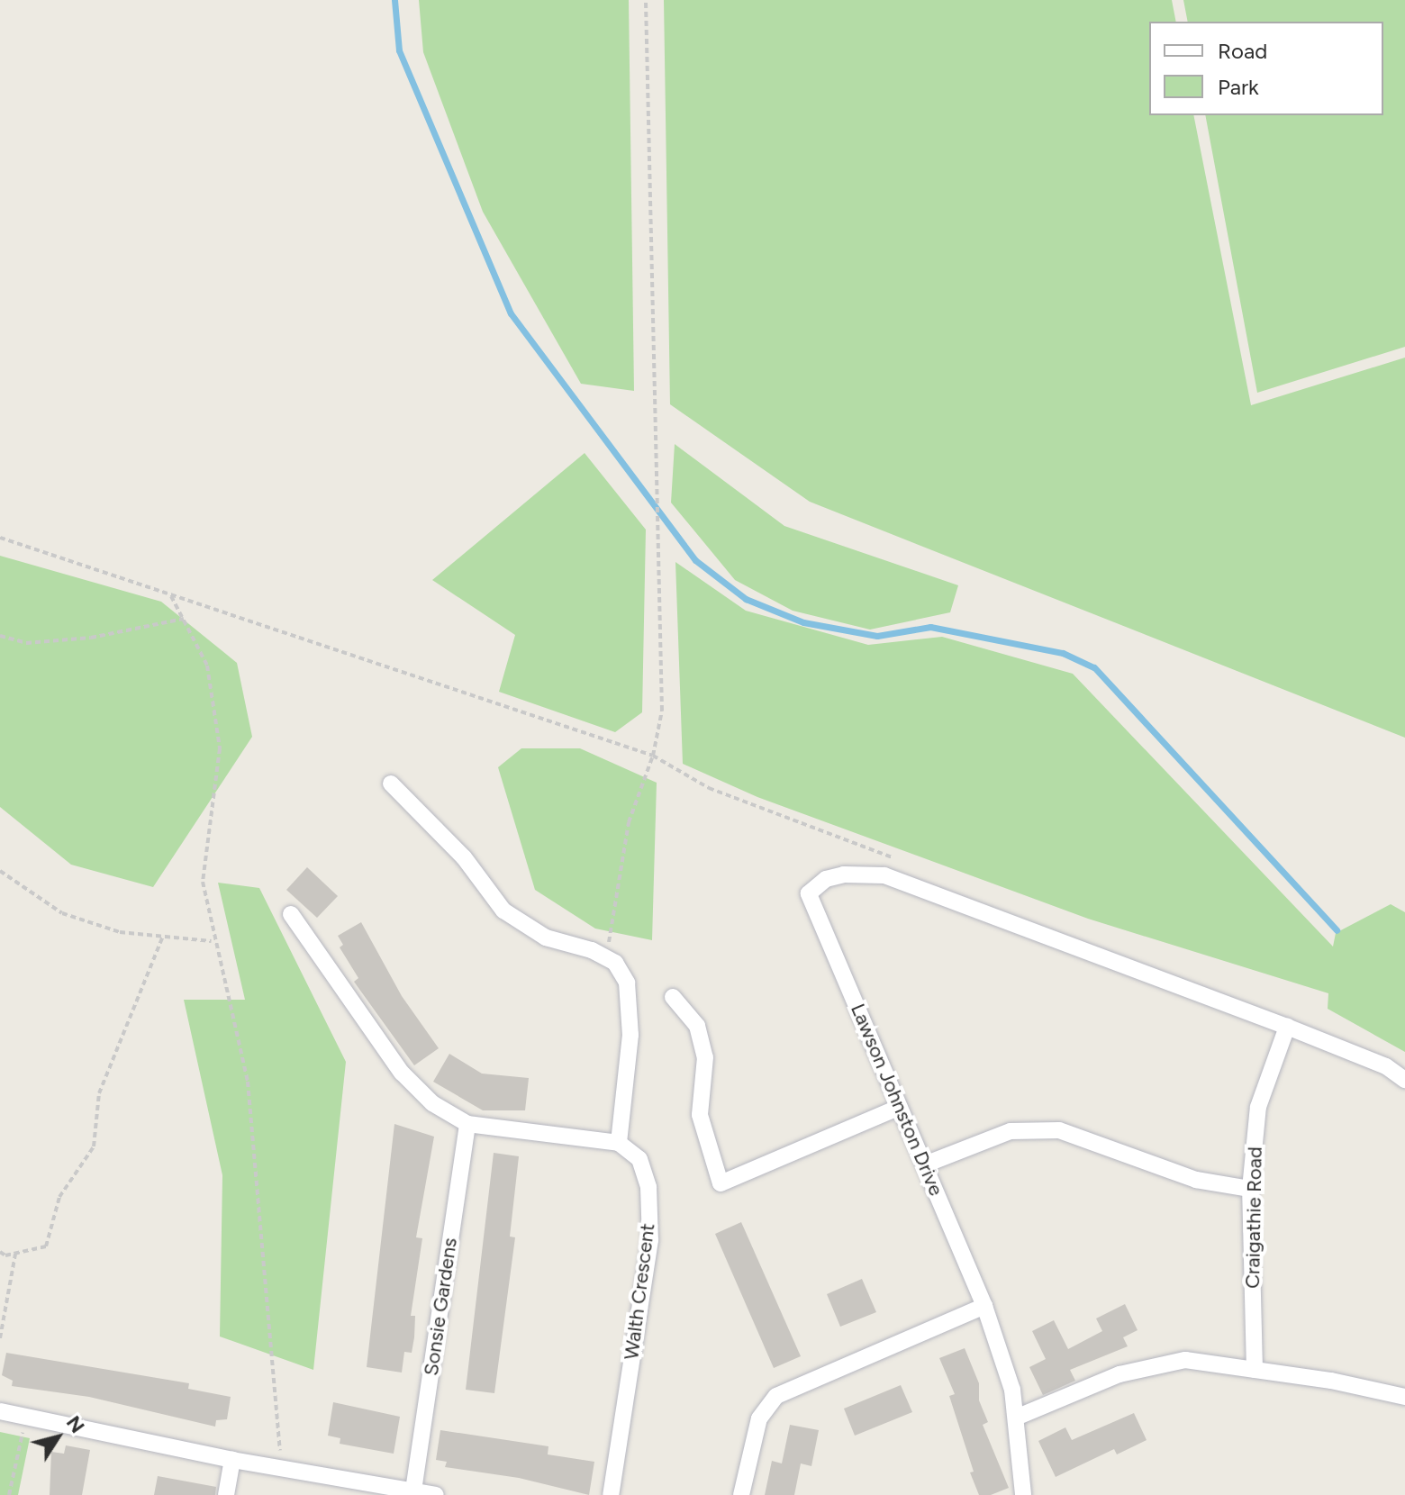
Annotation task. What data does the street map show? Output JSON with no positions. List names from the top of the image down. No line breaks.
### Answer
{"streets":{"street":["Lawson Johnston Drive","Craigathie Road","Walth Crescent","Sonsie Gardens"]},"crossings":[["Lawson Johnston Drive","Craigathie Road"]],"legend":["Road","Park"],"north":"top right"}
